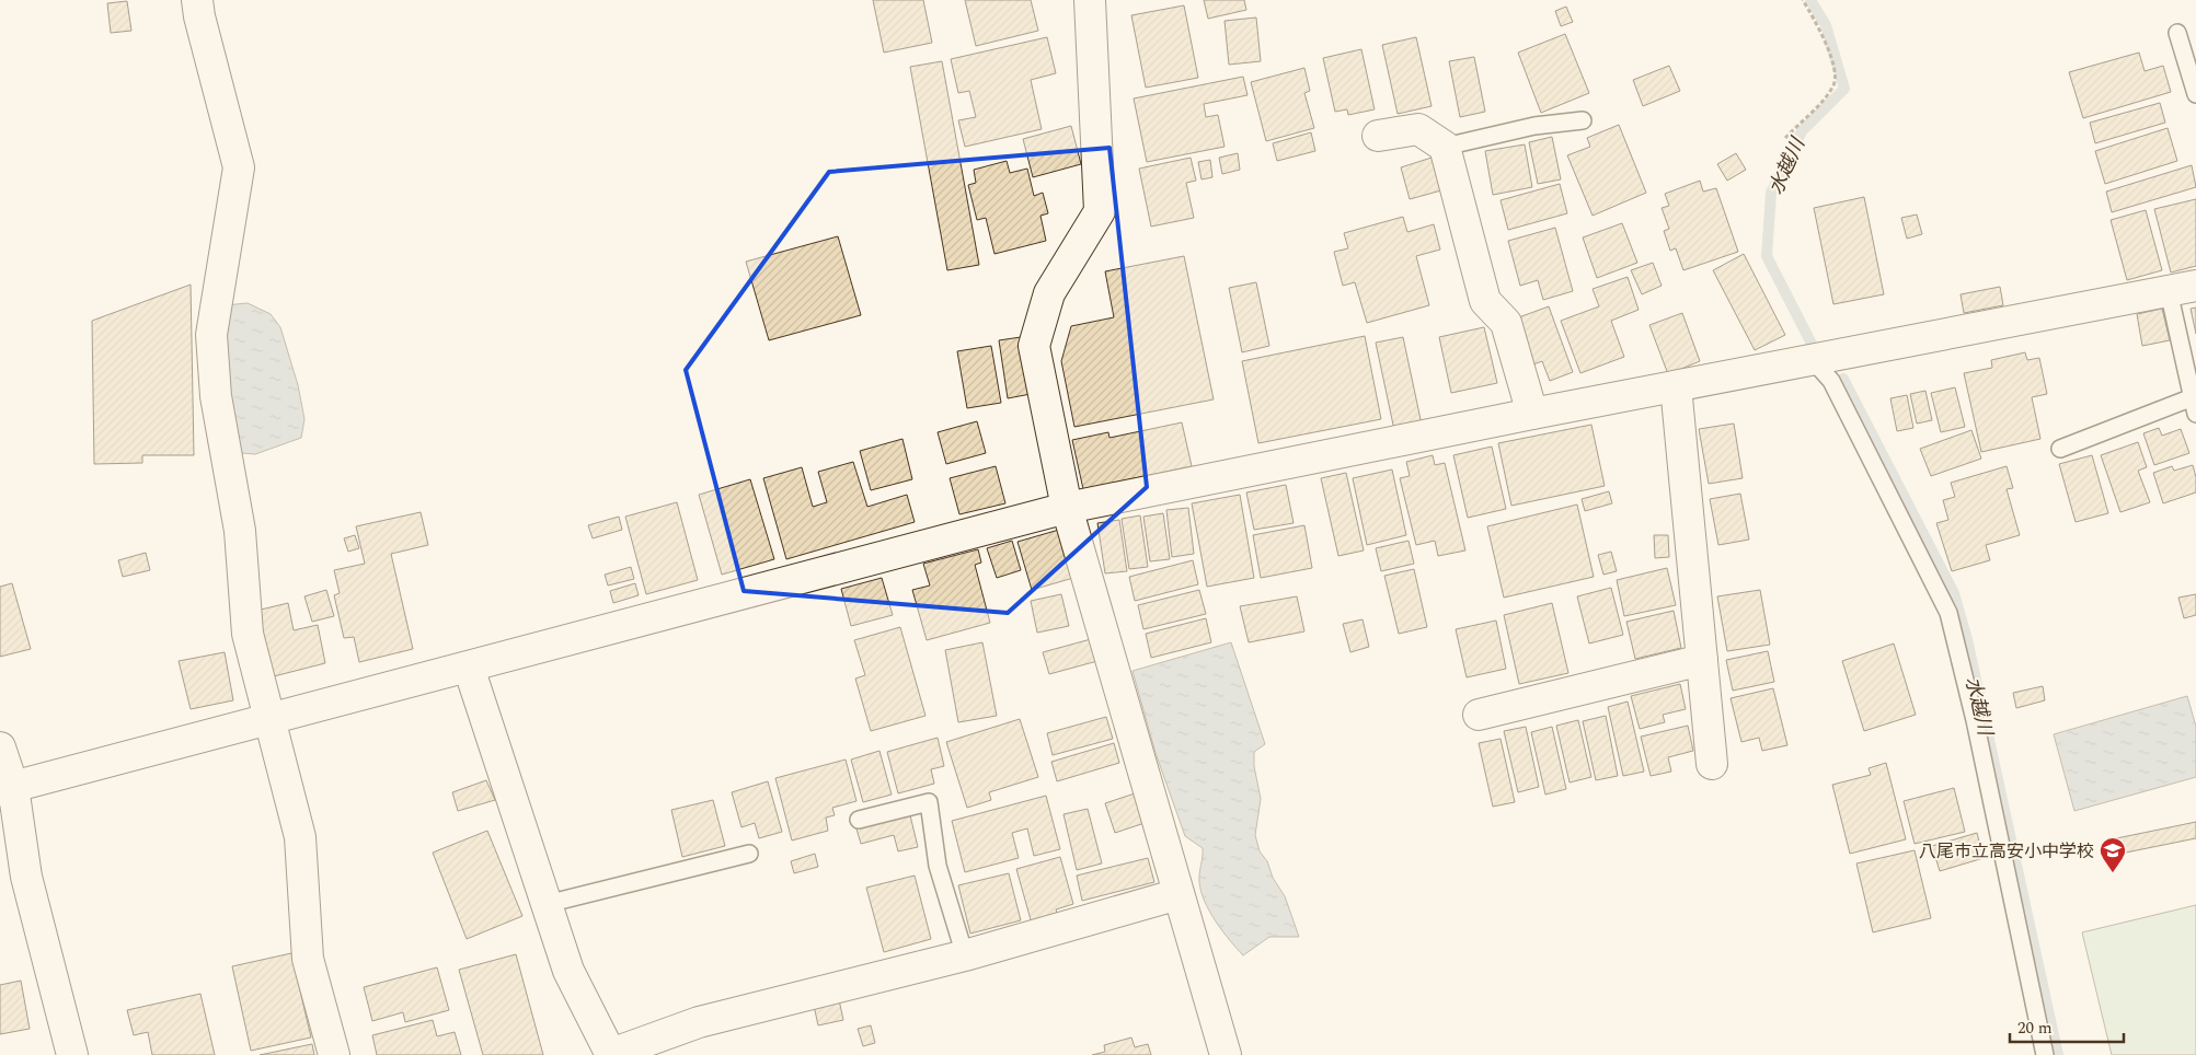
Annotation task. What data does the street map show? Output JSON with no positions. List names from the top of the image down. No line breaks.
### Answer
{"water":["水越川"],"places":{"school or university":["八尾市立高安小中学校"]},"scale_bar":"20 m"}
